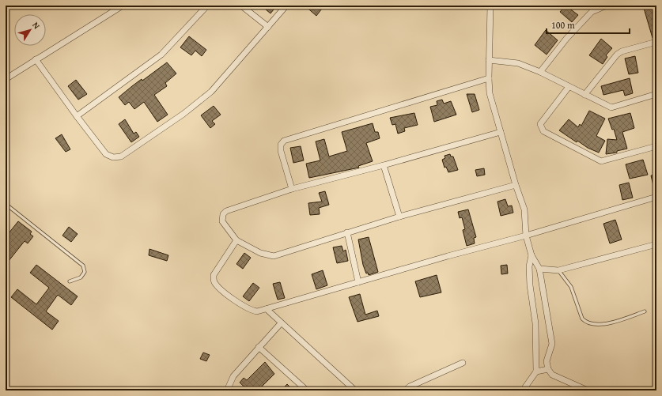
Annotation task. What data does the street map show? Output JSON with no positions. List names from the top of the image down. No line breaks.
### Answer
{"scale_bar":"100 m","north":"top right"}
